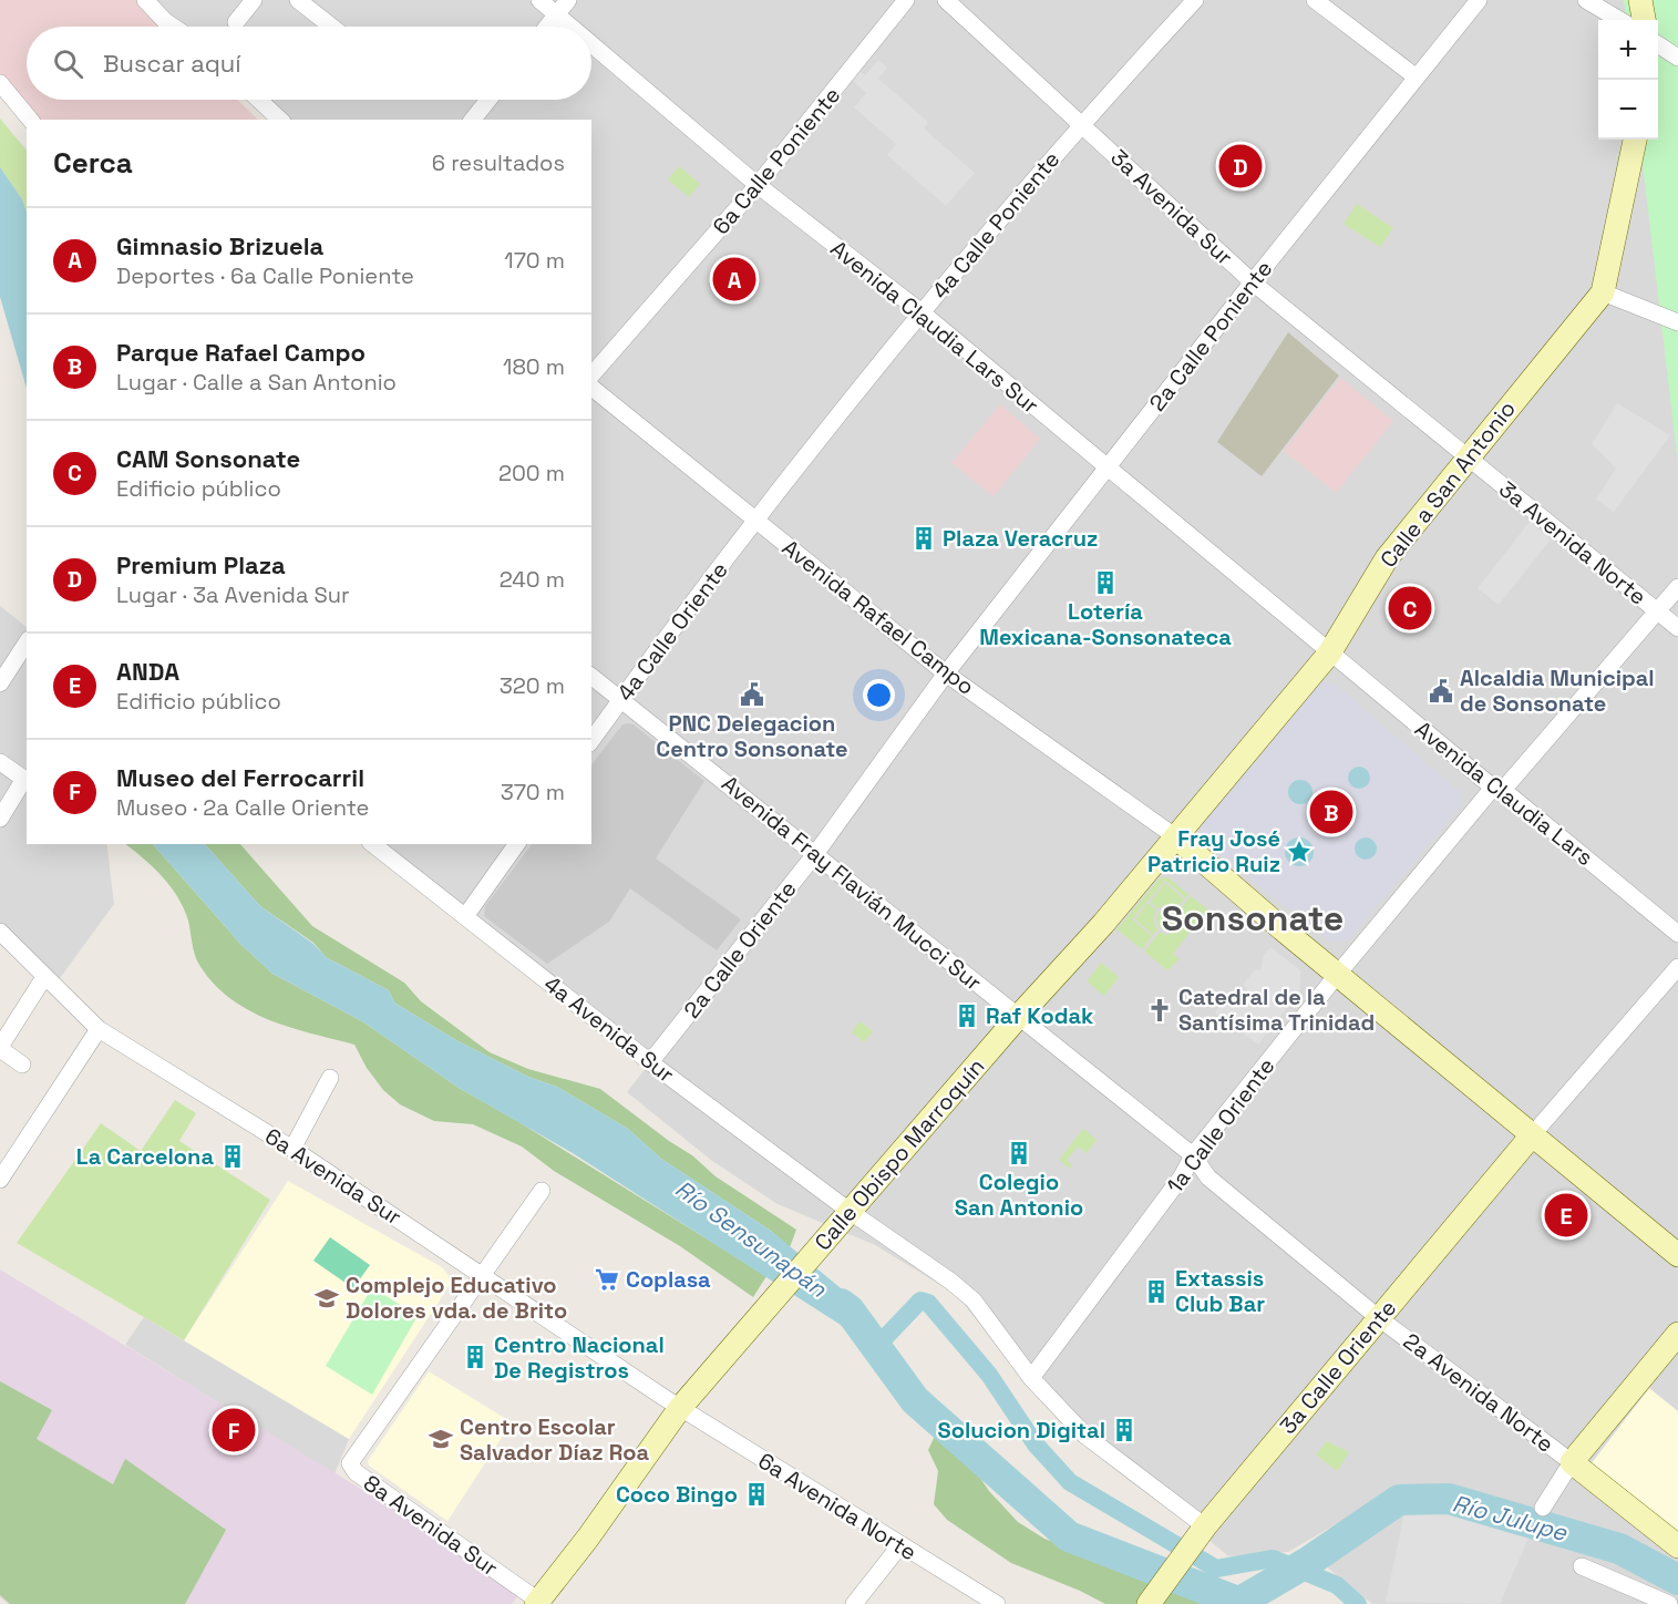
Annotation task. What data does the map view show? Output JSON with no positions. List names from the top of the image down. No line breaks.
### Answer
{"streets":{"main road":["Calle a San Antonio","Calle Obispo Marroquín","3a Calle Oriente"],"street":["6a Calle Poniente","3a Avenida Sur","4a Calle Poniente","Avenida Claudia Lars Sur","2a Calle Poniente","3a Avenida Norte","Avenida Rafael Campo","4a Calle Oriente","Avenida Claudia Lars","Avenida Fray Flavián Mucci Sur","2a Calle Oriente","4a Avenida Sur","1a Calle Oriente","6a Avenida Sur","2a Avenida Norte","6a Avenida Norte","8a Avenida Sur"]},"crossings":[["6a Calle Poniente","Avenida Claudia Lars Sur"],["3a Avenida Sur","4a Calle Poniente"],["3a Avenida Sur","2a Calle Poniente"],["3a Avenida Sur","Calle a San Antonio"],["3a Avenida Sur","3a Avenida Norte"],["4a Calle Poniente","Avenida Claudia Lars Sur"],["4a Calle Poniente","Avenida Rafael Campo"],["4a Calle Poniente","4a Calle Oriente"],["Avenida Claudia Lars Sur","2a Calle Poniente"],["Avenida Claudia Lars Sur","Calle a San Antonio"],["Avenida Claudia Lars Sur","Avenida Claudia Lars"],["2a Calle Poniente","Avenida Rafael Campo"],["2a Calle Poniente","2a Calle Oriente"],["Calle a San Antonio","3a Avenida Norte"],["Calle a San Antonio","Avenida Rafael Campo"],["Calle a San Antonio","Avenida Claudia Lars"],["Calle a San Antonio","Calle Obispo Marroquín"],["3a Avenida Norte","1a Calle Oriente"],["Avenida Rafael Campo","4a Calle Oriente"],["Avenida Rafael Campo","2a Calle Oriente"],["Avenida Rafael Campo","Calle Obispo Marroquín"],["4a Calle Oriente","Avenida Fray Flavián Mucci Sur"],["Avenida Claudia Lars","1a Calle Oriente"],["Avenida Fray Flavián Mucci Sur","2a Calle Oriente"],["Avenida Fray Flavián Mucci Sur","Calle Obispo Marroquín"],["Avenida Fray Flavián Mucci Sur","2a Avenida Norte"],["2a Calle Oriente","4a Avenida Sur"],["4a Avenida Sur","1a Calle Oriente"],["4a Avenida Sur","Calle Obispo Marroquín"],["4a Avenida Sur","3a Calle Oriente"],["1a Calle Oriente","2a Avenida Norte"],["Calle Obispo Marroquín","6a Avenida Sur"],["Calle Obispo Marroquín","2a Avenida Norte"],["Calle Obispo Marroquín","6a Avenida Norte"],["Calle Obispo Marroquín","8a Avenida Sur"],["6a Avenida Sur","6a Avenida Norte"],["6a Avenida Sur","8a Avenida Sur"],["3a Calle Oriente","2a Avenida Norte"]],"districts":["Sonsonate"],"water":["Río Sensunapán","Río Julupe"],"places":{"building":["Plaza Veracruz","Lotería Mexicana-Sonsonateca","Raf Kodak","Colegio San Antonio","La Carcelona","Extassis Club Bar","Centro Nacional De Registros","Solucion Digital","Coco Bingo"],"public building":["Alcaldia Municipal de Sonsonate","PNC Delegacion Centro Sonsonate"],"place":["Fray José Patricio Ruiz"],"church":["Catedral de la Santísima Trinidad"],"supermarket":["Coplasa"],"school or university":["Complejo Educativo Dolores vda. de Brito","Centro Escolar Salvador Díaz Roa"]},"page":{"map_buttons":["+","−"],"search":"Buscar aquí","heading":["Cerca","6 resultados"],"pins":["D","A","C","B","E","F"],"list":[{"mark":"A","name":"Gimnasio Brizuela","note":"Deportes · 6a Calle Poniente","value":"170 m"},{"mark":"B","name":"Parque Rafael Campo","note":"Lugar · Calle a San Antonio","value":"180 m"},{"mark":"C","name":"CAM Sonsonate","note":"Edificio público","value":"200 m"},{"mark":"D","name":"Premium Plaza","note":"Lugar · 3a Avenida Sur","value":"240 m"},{"mark":"E","name":"ANDA","note":"Edificio público","value":"320 m"},{"mark":"F","name":"Museo del Ferrocarril","note":"Museo · 2a Calle Oriente","value":"370 m"}]}}
